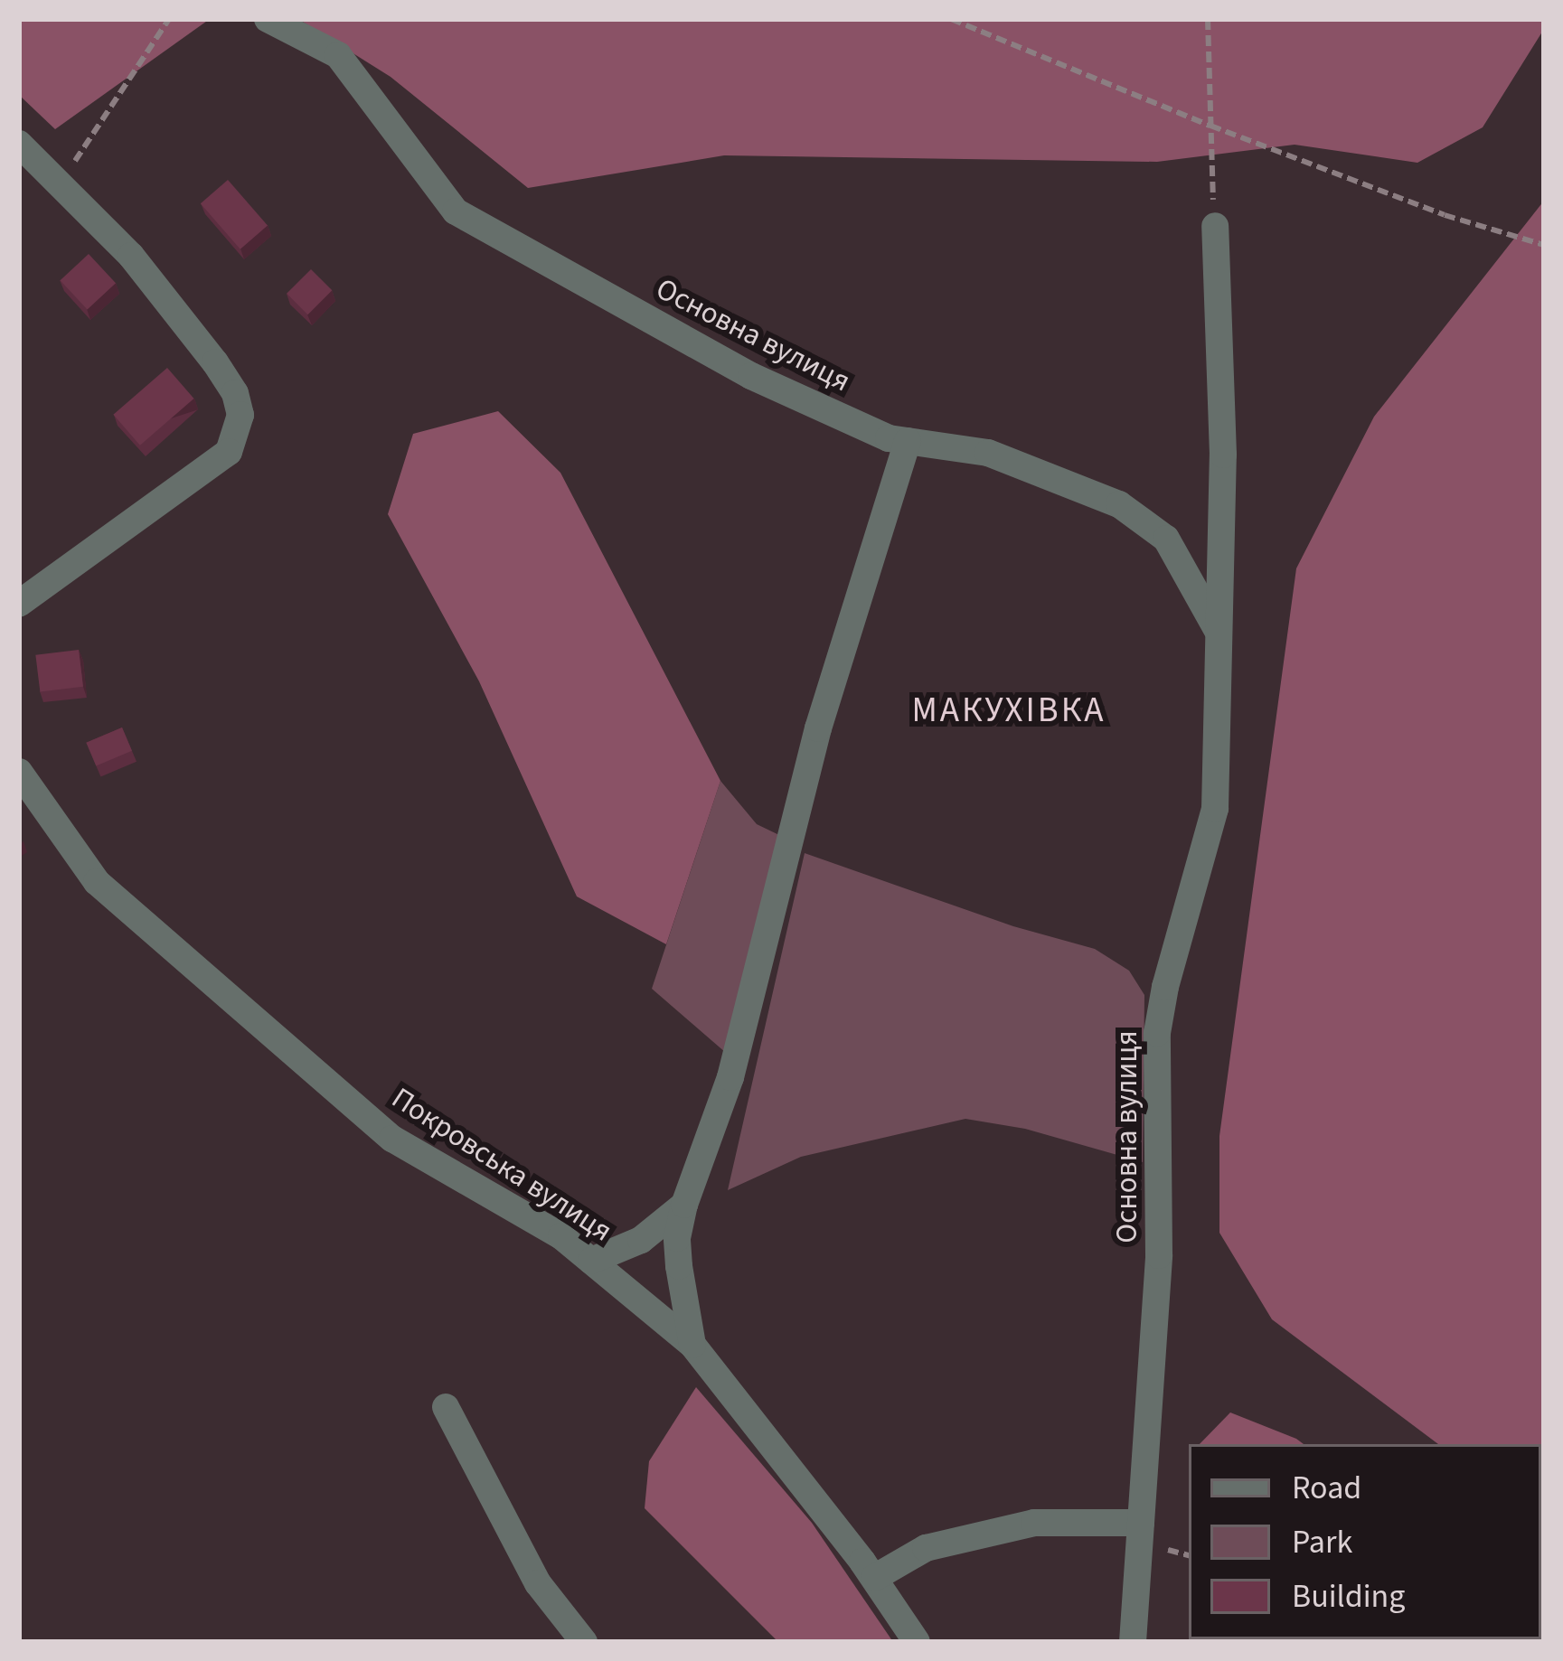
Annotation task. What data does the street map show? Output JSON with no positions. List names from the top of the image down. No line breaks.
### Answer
{"streets":{"street":["Основна вулиця","Покровська вулиця"]},"districts":["МАКУХІВКА"],"legend":["Road","Park","Building"]}
